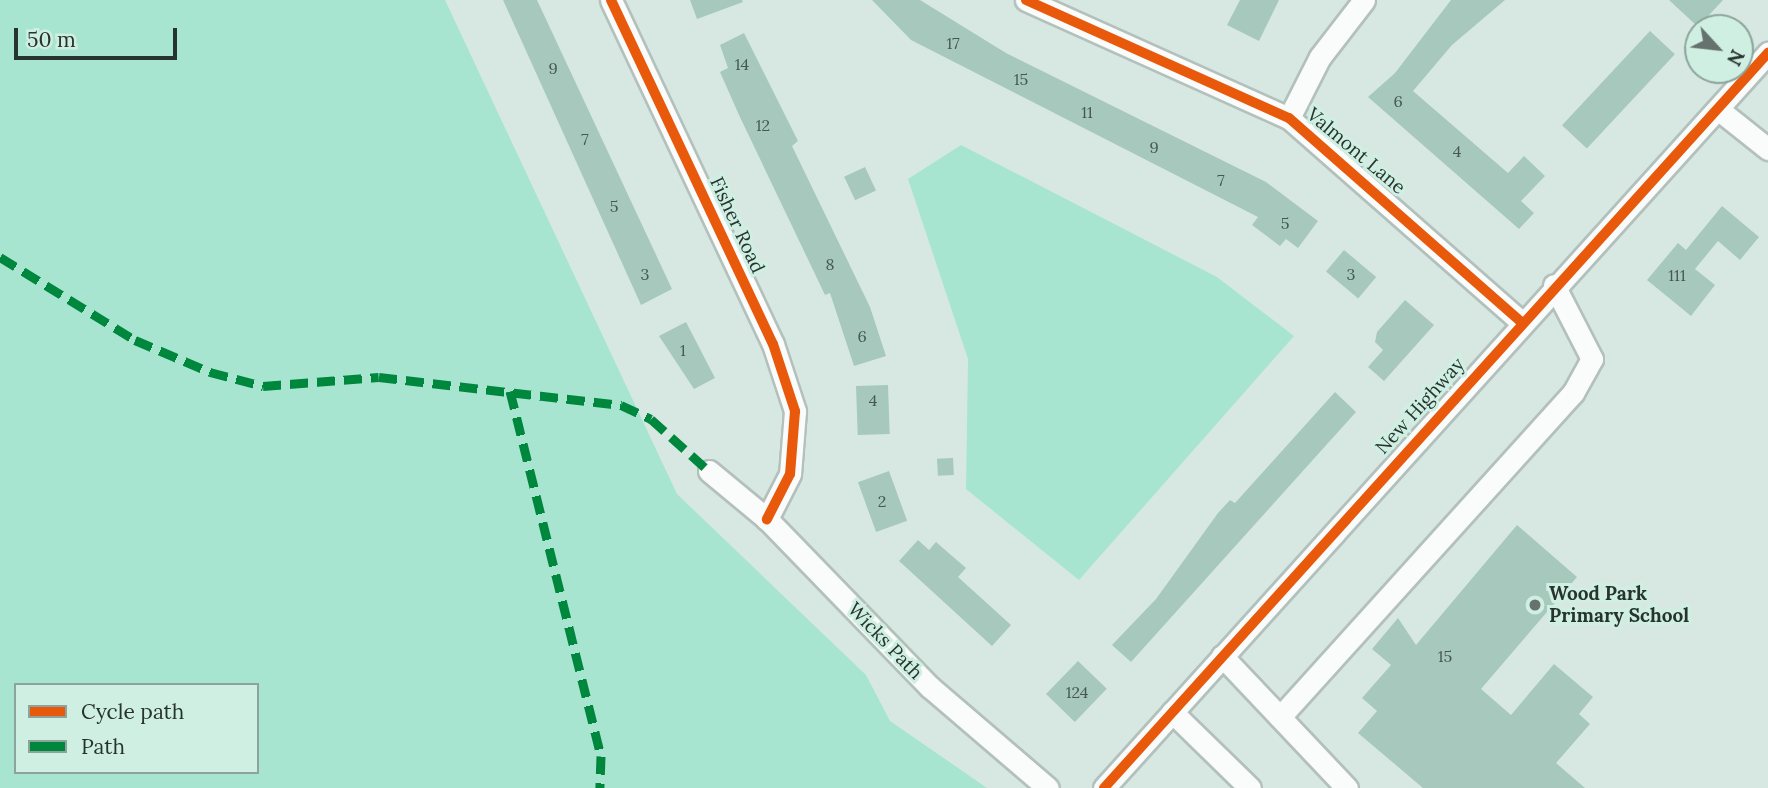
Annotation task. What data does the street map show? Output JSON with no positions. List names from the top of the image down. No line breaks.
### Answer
{"streets":{"street":["Valmont Lane","Fisher Road","New Highway","Wicks Path"]},"crossings":[["Valmont Lane","New Highway"],["Fisher Road","Wicks Path"]],"places":["Wood Park Primary School"],"house_numbers":["17","14","9","15","6","11","12","7","9","4","7","5","5","8","3","3","111","6","1","4","2","15","124"],"legend":["Cycle path","Path"],"scale_bar":"50 m","north":"bottom right"}
